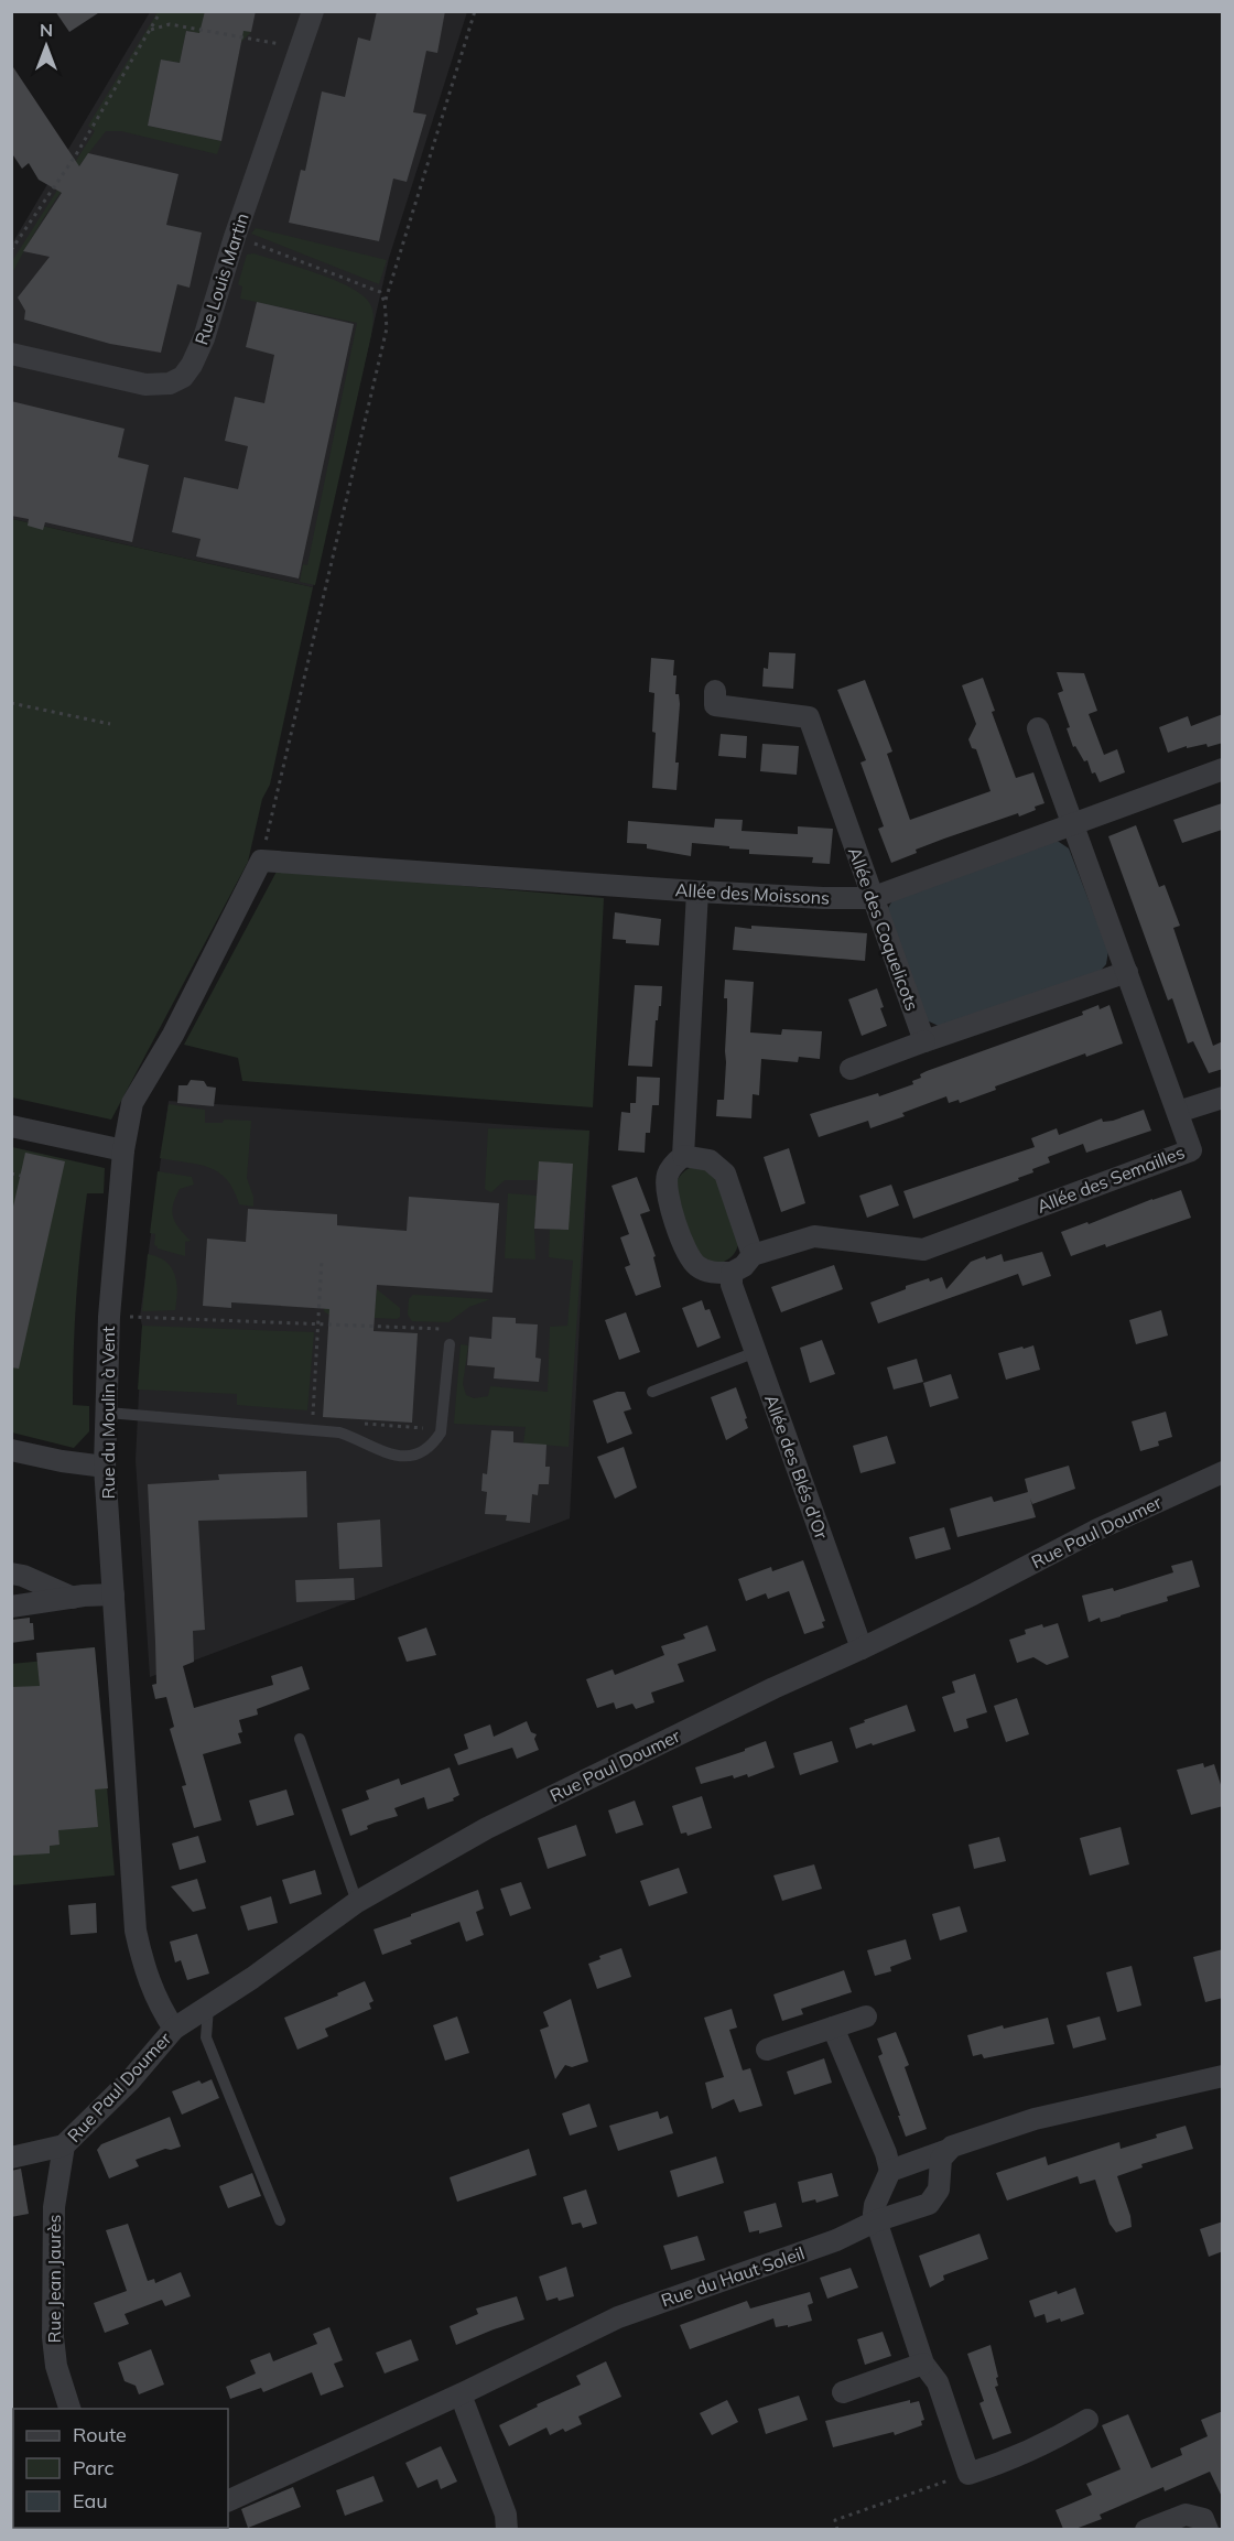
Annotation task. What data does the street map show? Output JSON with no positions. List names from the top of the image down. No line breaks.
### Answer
{"streets":{"street":["Rue Louis Martin","Allée des Moissons","Allée des Coquelicots","Allée des Semailles","Rue du Moulin à Vent","Allée des Blés d'Or","Rue Paul Doumer","Rue du Haut Soleil","Rue Jean Jaurès"]},"crossings":[["Allée des Moissons","Allée des Coquelicots"],["Allée des Moissons","Allée des Semailles"],["Allée des Moissons","Rue du Moulin à Vent"],["Allée des Semailles","Allée des Blés d'Or"],["Rue du Moulin à Vent","Rue Paul Doumer"],["Allée des Blés d'Or","Rue Paul Doumer"],["Rue Paul Doumer","Rue Jean Jaurès"]],"legend":["Route","Parc","Eau"],"north":"top"}
